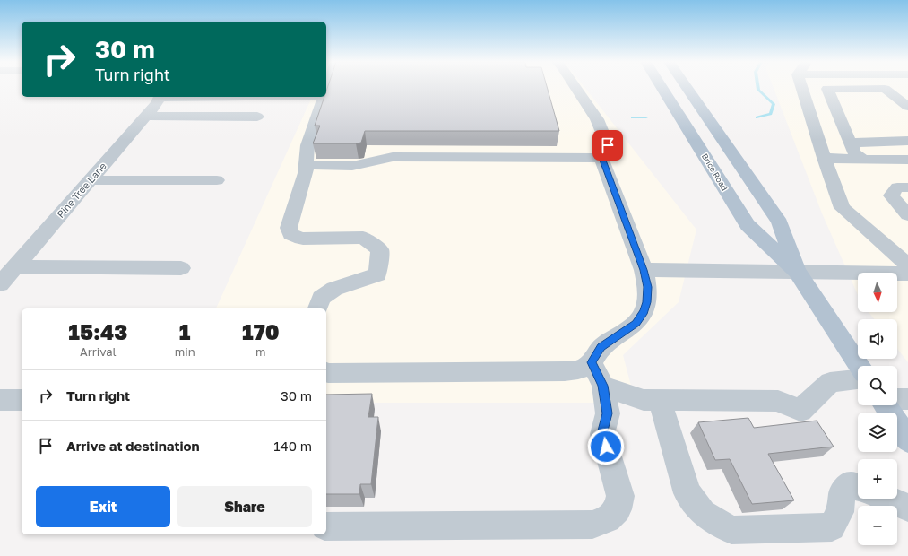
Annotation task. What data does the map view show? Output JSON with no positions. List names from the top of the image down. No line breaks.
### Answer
{"streets":{"main road":["Brice Road"],"street":["Pine Tree Lane"]},"north":"bottom","page":{"turn":["30 m","Turn right"],"map_buttons":["+","−"],"eta":["15:43","Arrival","1","min","170","m"],"list":[{"name":"Turn right","value":"30 m"},{"name":"Arrive at destination","value":"140 m"}],"buttons":["Exit","Share"]}}
